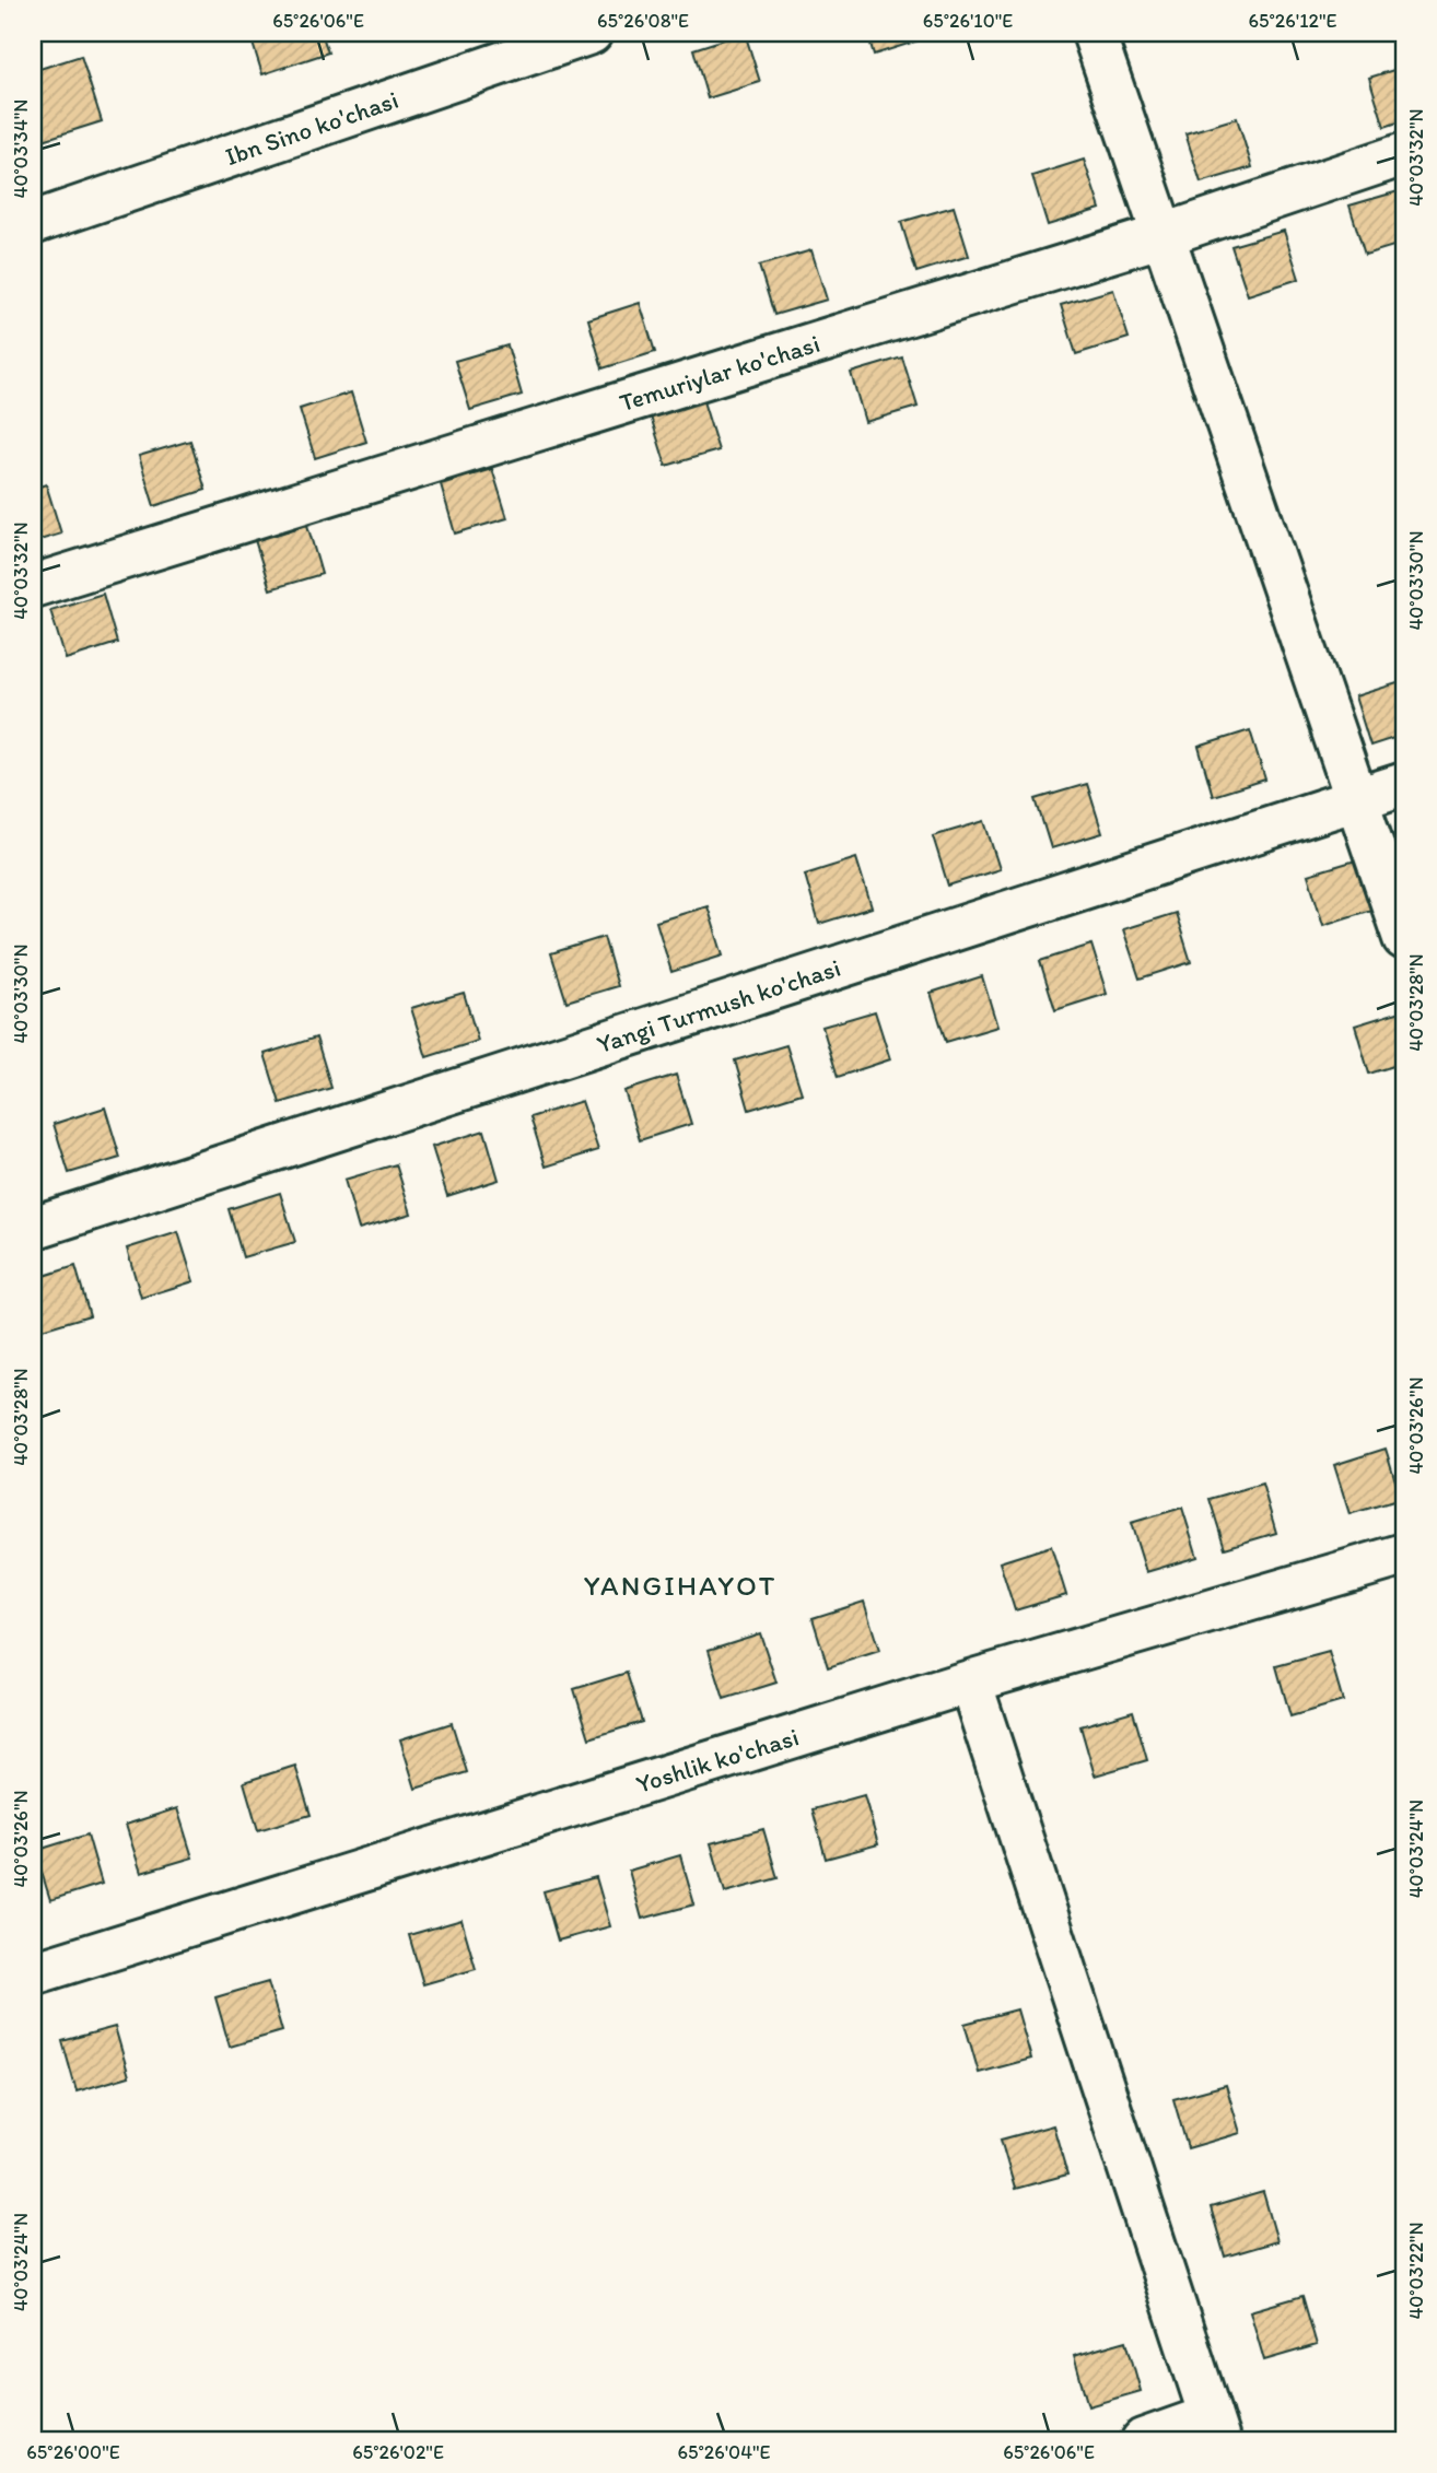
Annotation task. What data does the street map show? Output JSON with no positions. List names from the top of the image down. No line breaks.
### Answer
{"streets":{"street":["Ibn Sino ko'chasi","Temuriylar ko'chasi","Yangi Turmush ko'chasi","Yoshlik ko'chasi"]},"districts":["YANGIHAYOT"],"coordinates":["65°26'06\"E","65°26'08\"E","65°26'10\"E","65°26'12\"E","40°03'34\"N","40°03'32\"N","40°03'30\"N","40°03'28\"N","40°03'26\"N","40°03'24\"N","40°03'22\"N","65°26'00\"E","65°26'02\"E","65°26'04\"E"]}
